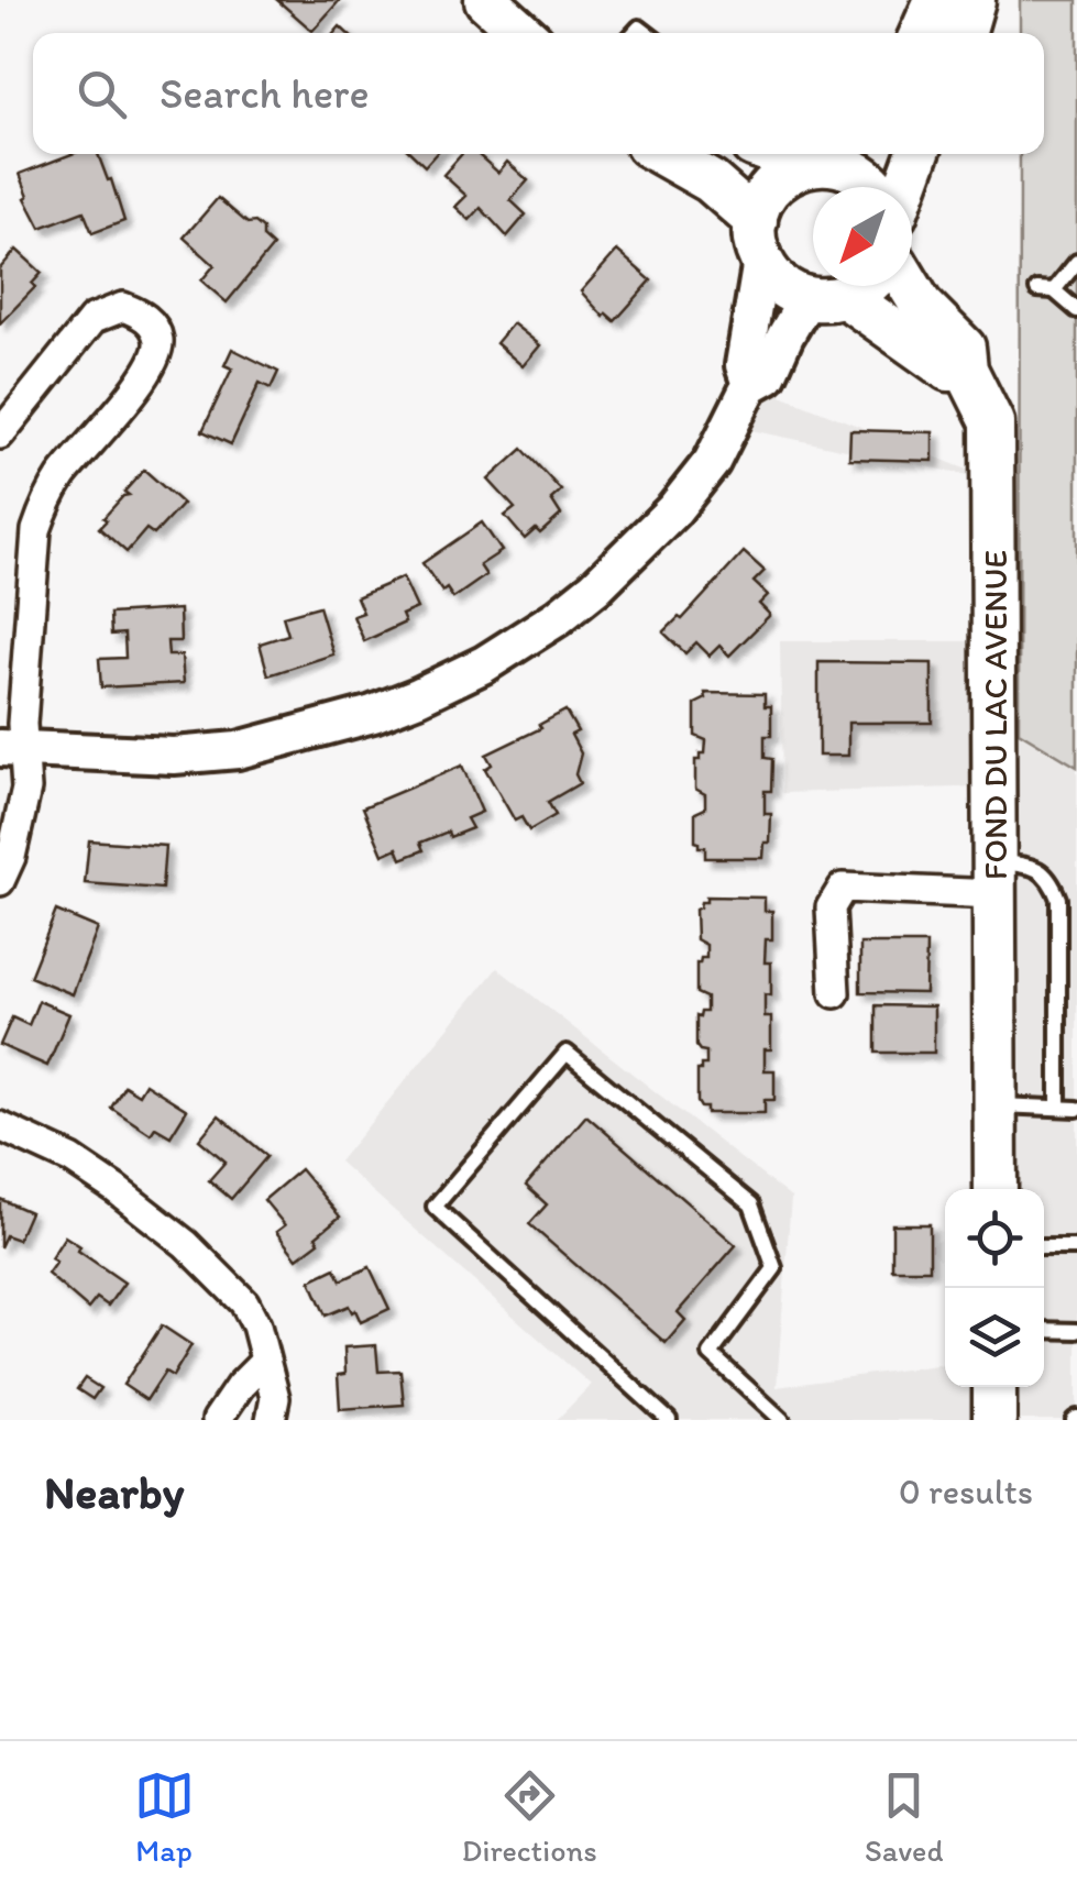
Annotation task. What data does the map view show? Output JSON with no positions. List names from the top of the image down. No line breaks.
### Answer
{"streets":{"main road":["FOND DU LAC AVENUE"]},"north":"bottom left","page":{"search":"Search here","heading":["Nearby","0 results"],"nav":["Map","Directions","Saved"]}}
